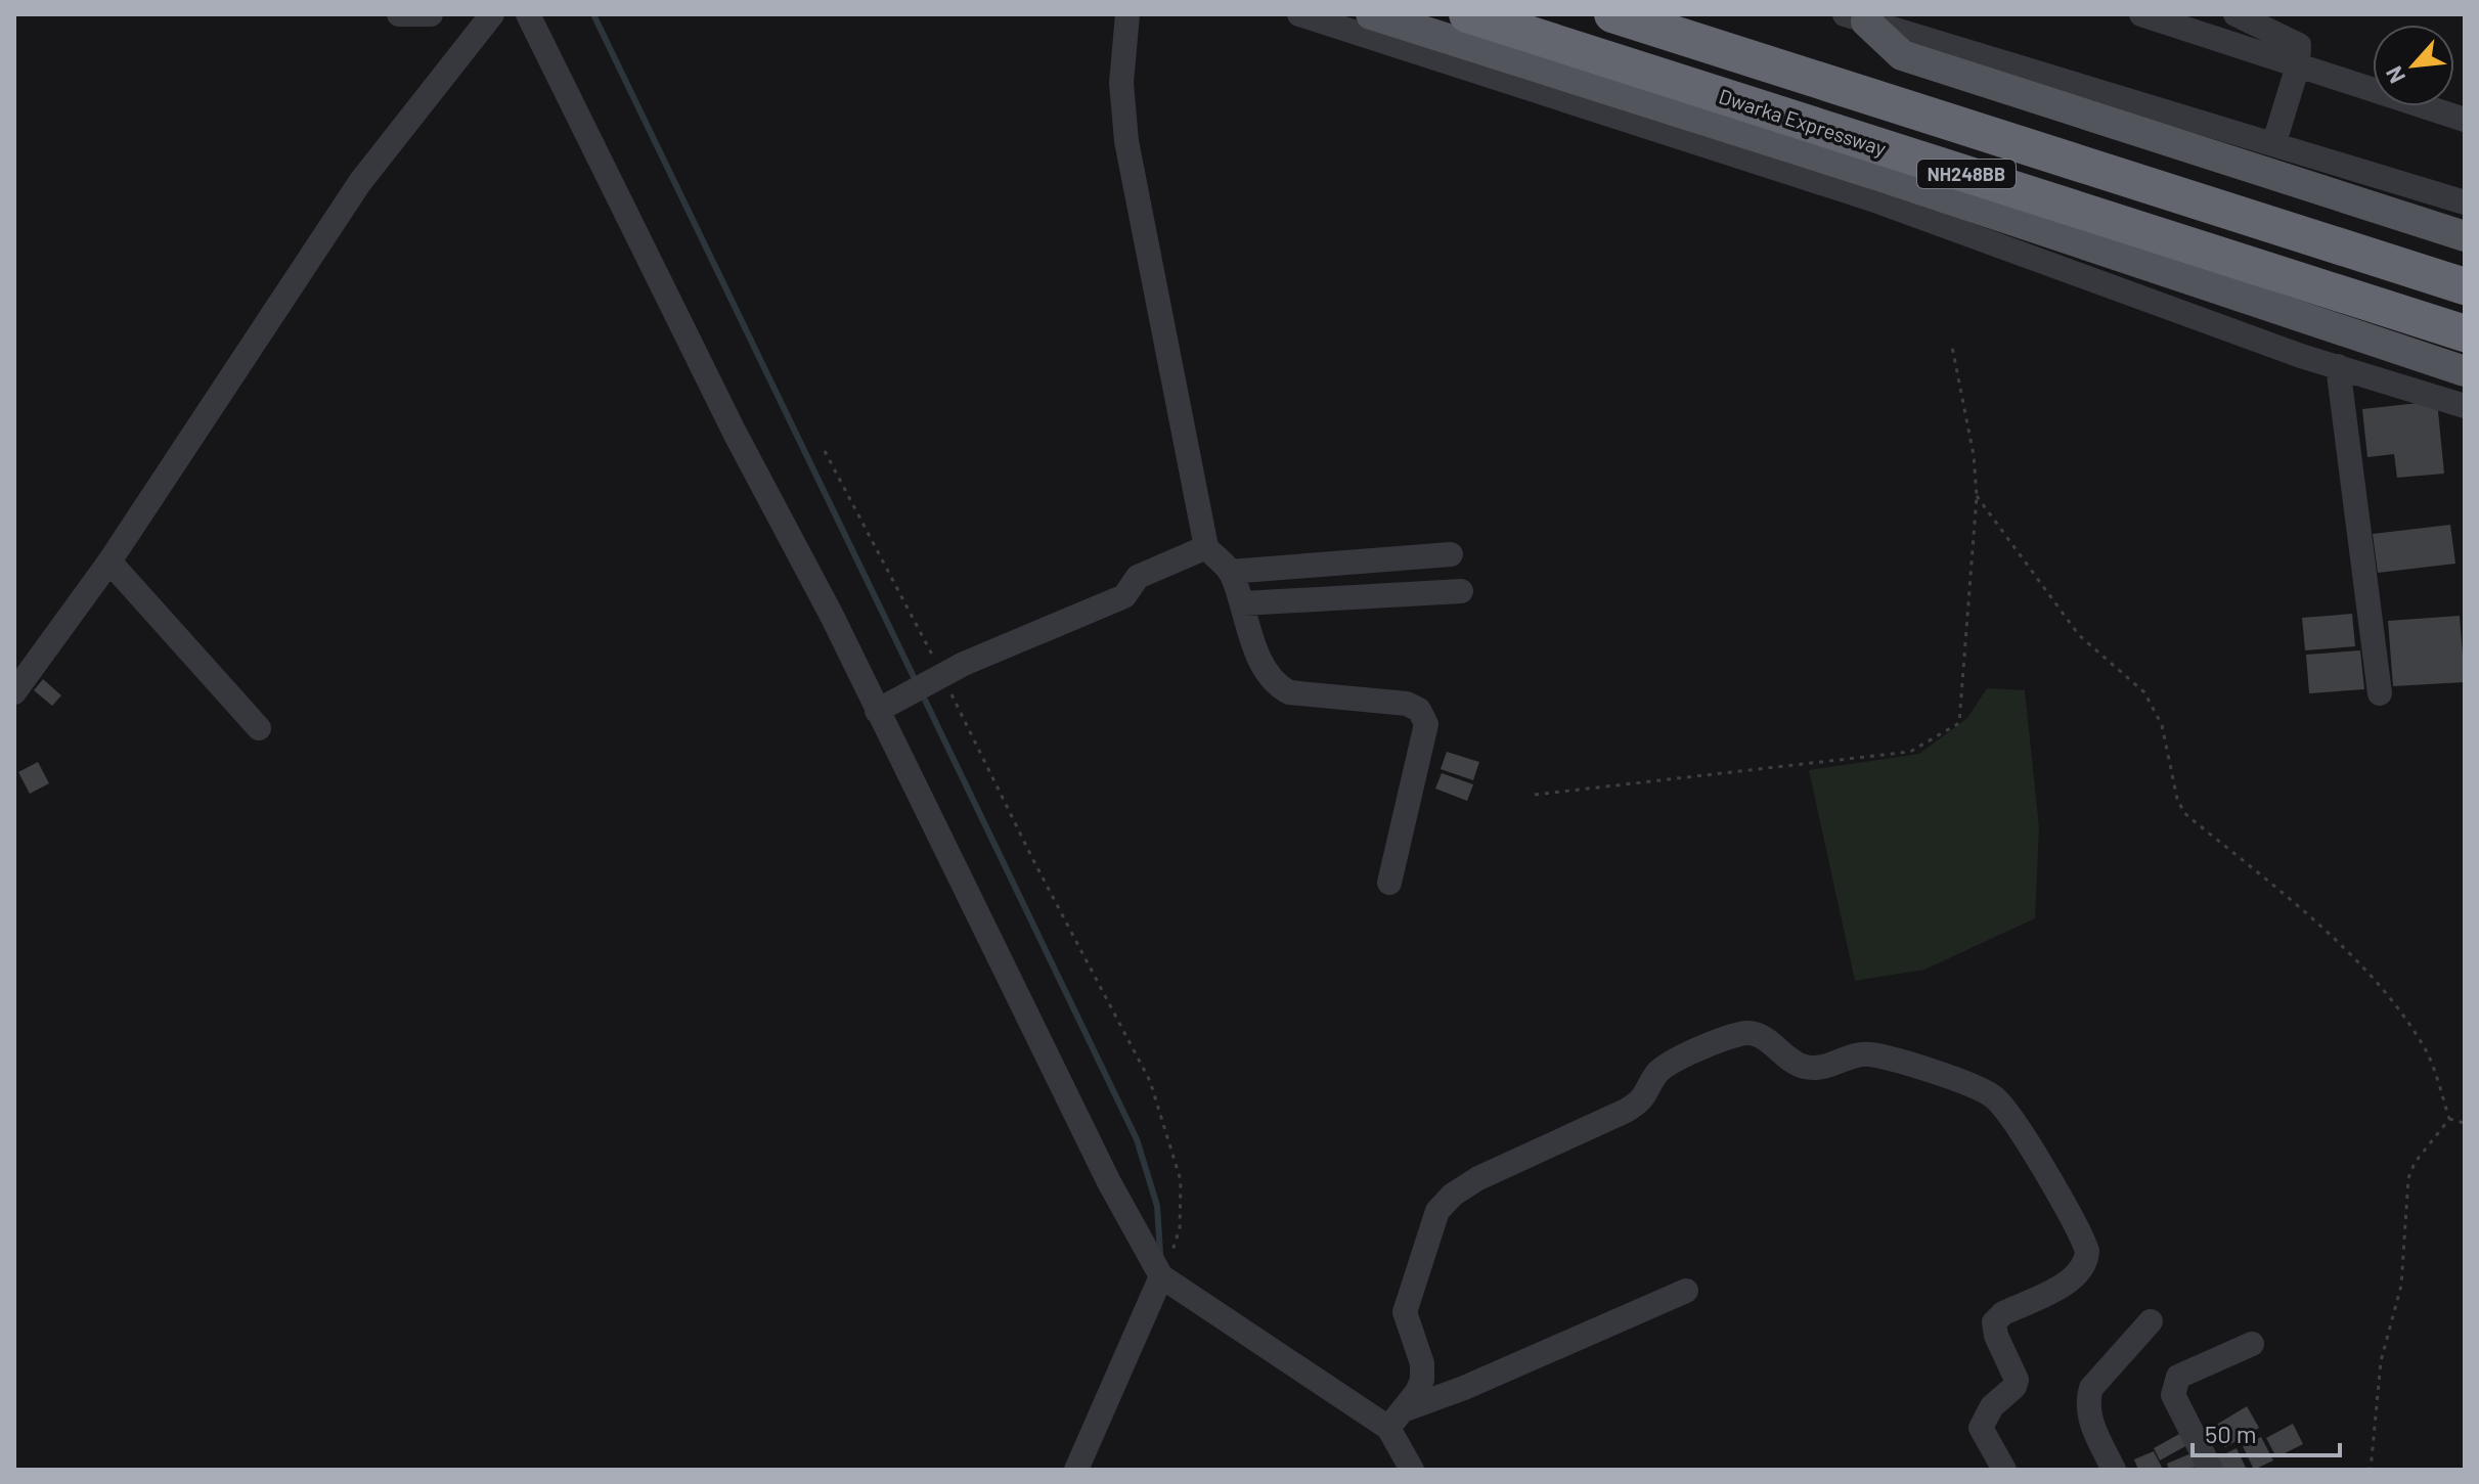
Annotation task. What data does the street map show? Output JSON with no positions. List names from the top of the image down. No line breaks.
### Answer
{"streets":{"highway":["Dwarka Expressway","NH248BB"]},"scale_bar":"50 m","north":"bottom left"}
